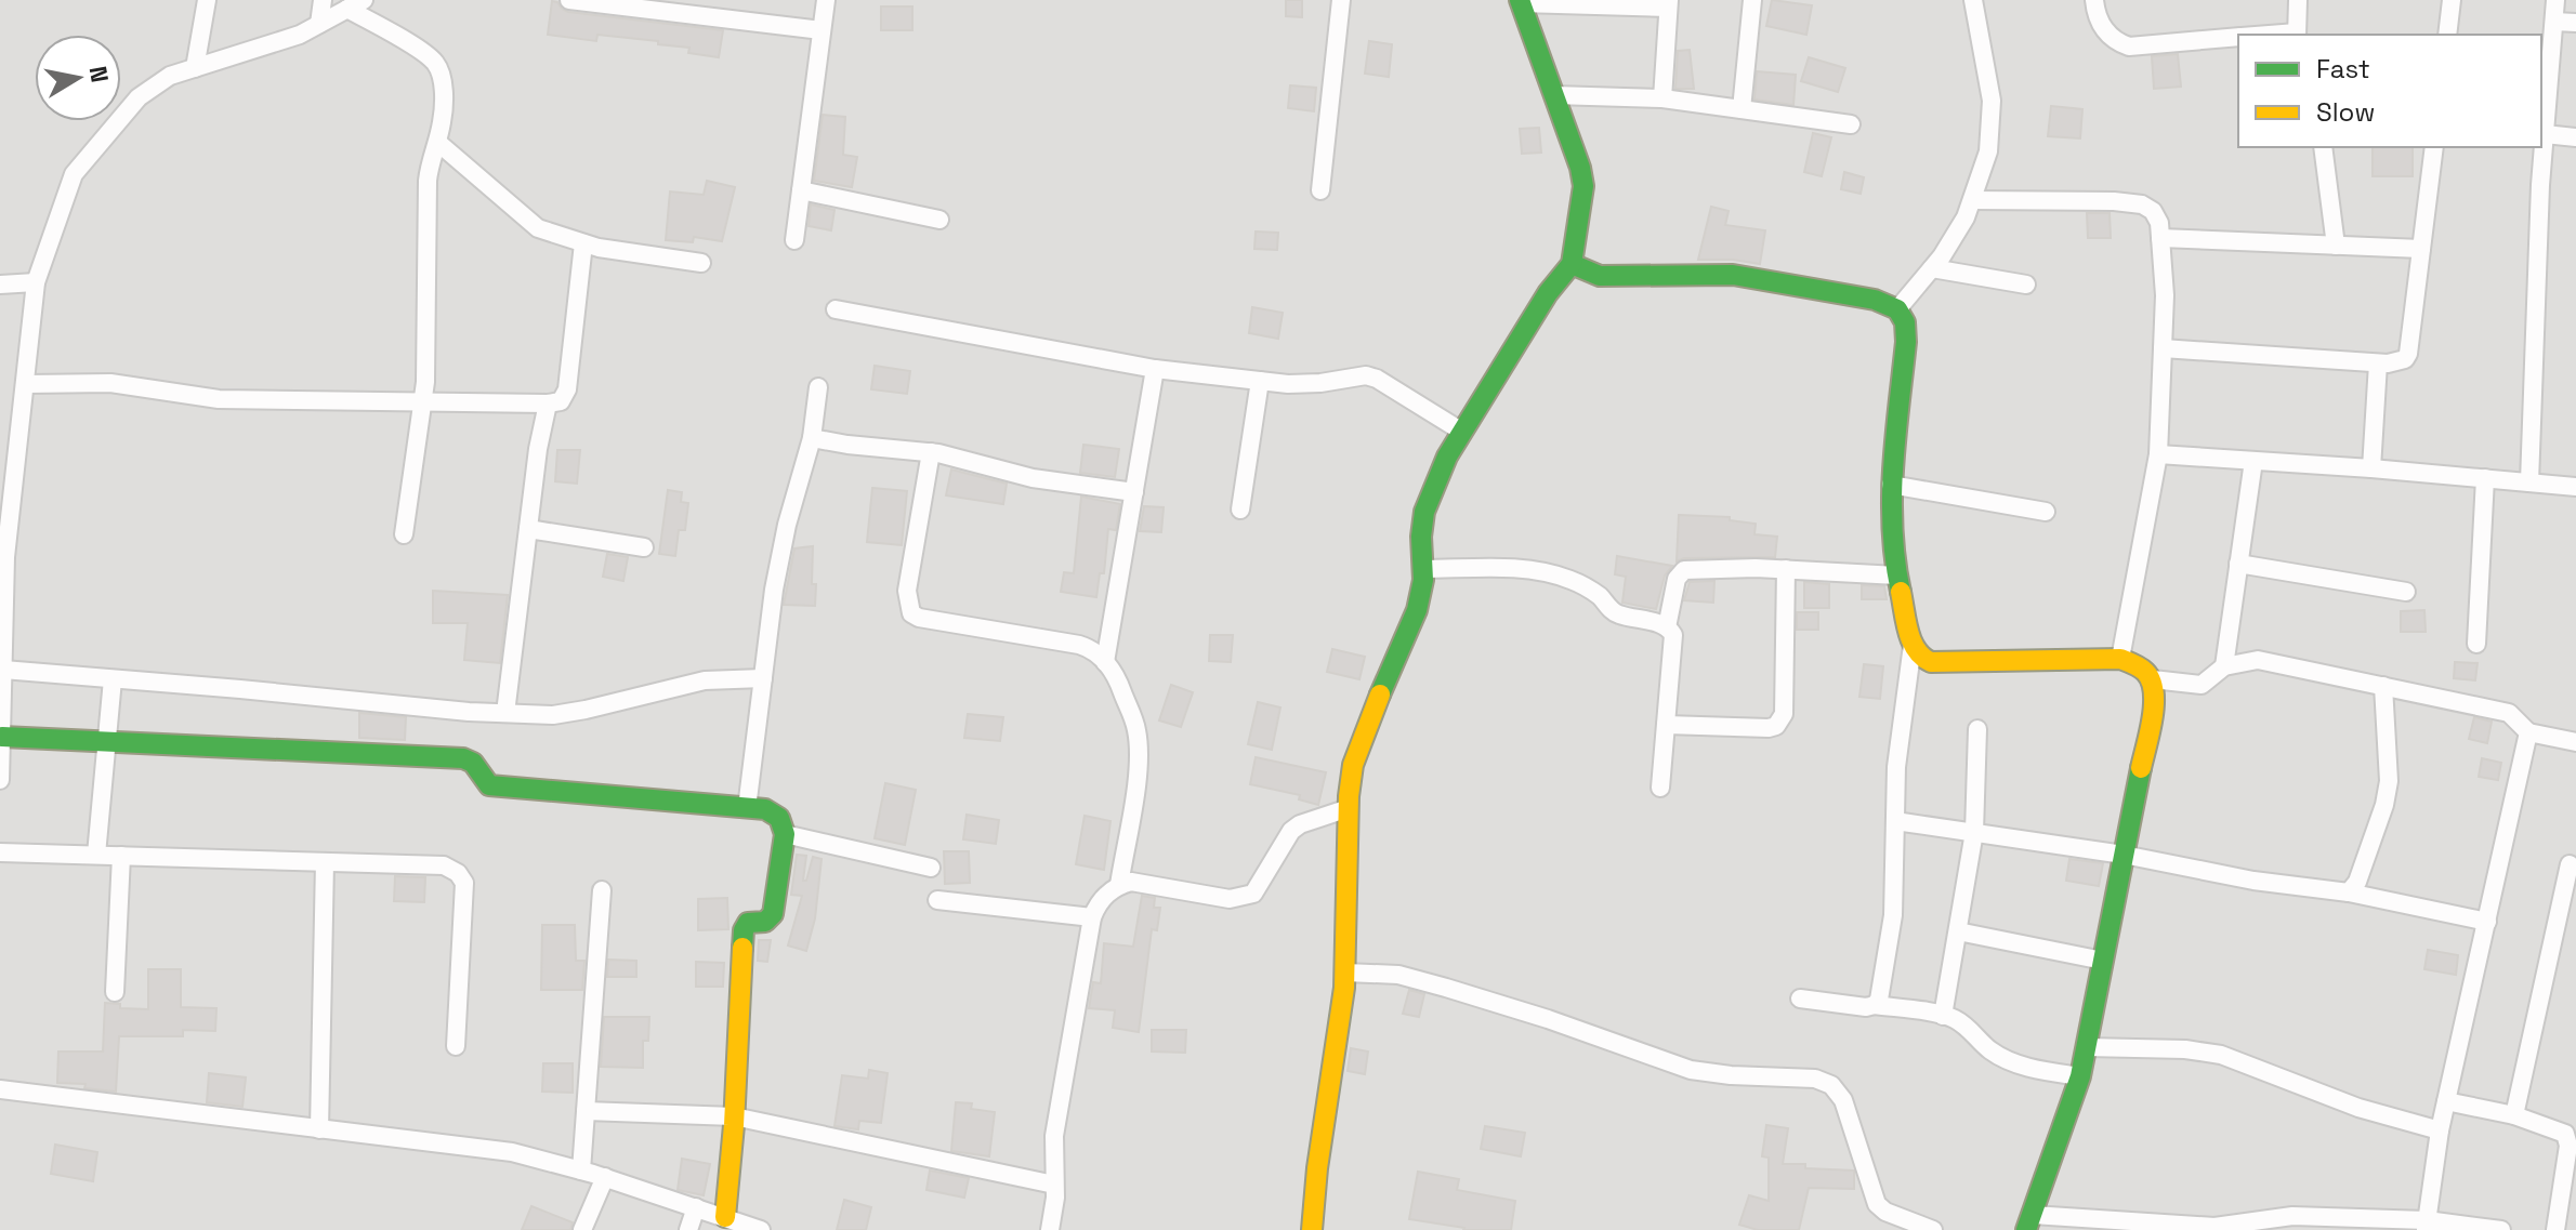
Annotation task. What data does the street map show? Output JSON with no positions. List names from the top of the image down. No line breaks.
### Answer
{"legend":["Fast","Slow"],"north":"right"}
